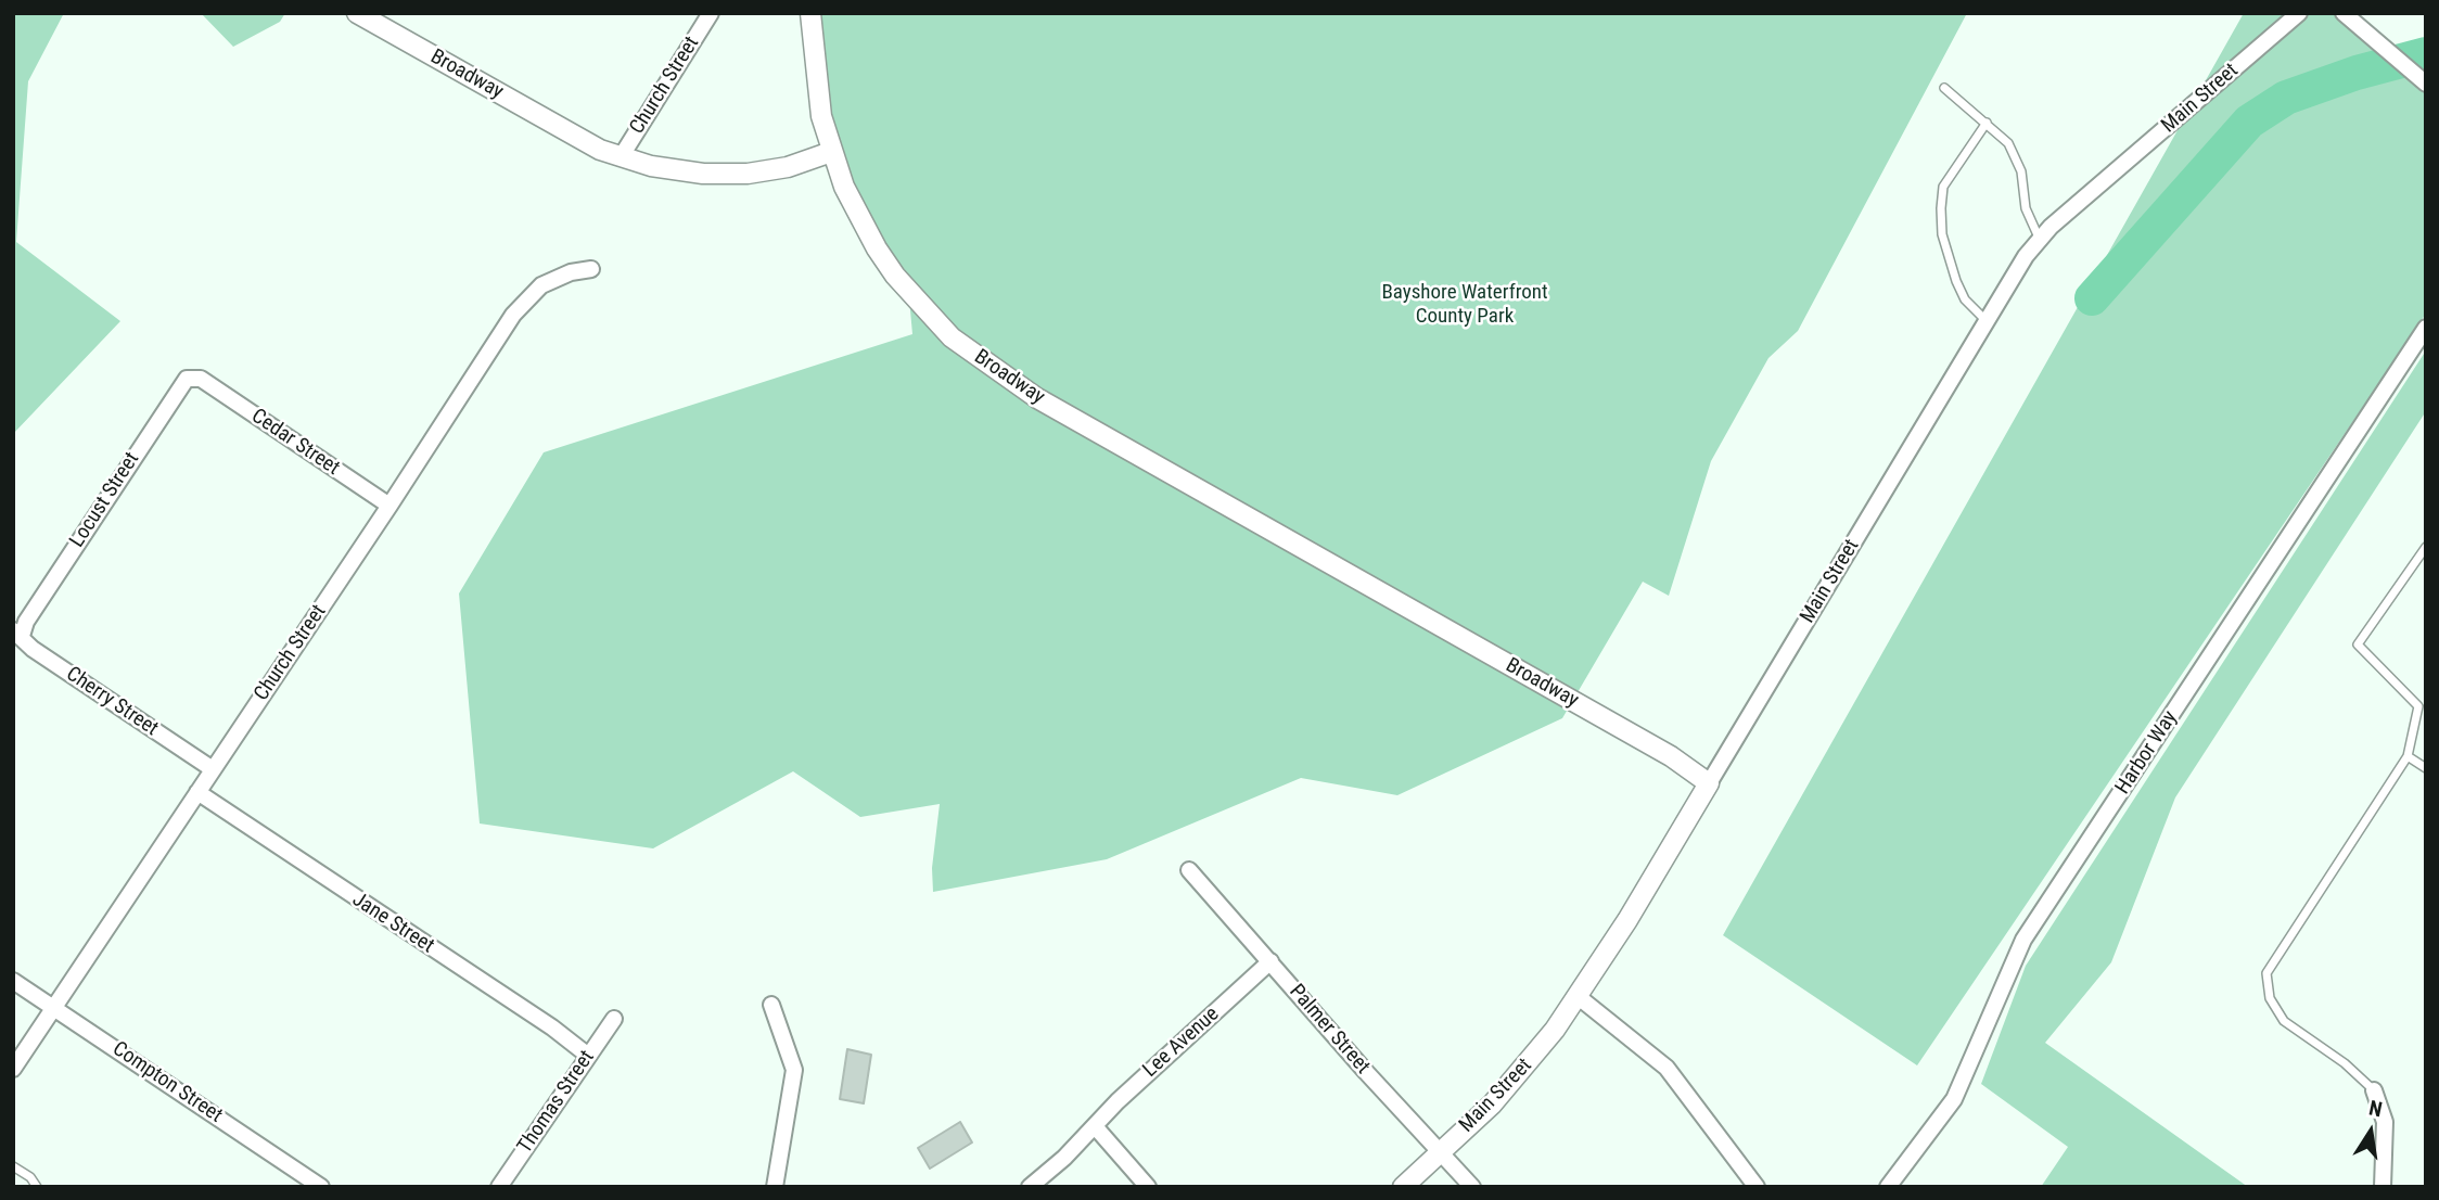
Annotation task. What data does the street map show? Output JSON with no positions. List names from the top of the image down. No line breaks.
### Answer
{"streets":{"street":["Broadway","Church Street","Main Street","Cedar Street","Locust Street","Cherry Street","Harbor Way","Jane Street","Palmer Street","Lee Avenue","Compton Street","Thomas Street"]},"crossings":[["Broadway","Church Street"],["Broadway","Main Street"],["Church Street","Cedar Street"],["Church Street","Cherry Street"],["Church Street","Jane Street"],["Church Street","Compton Street"],["Main Street","Palmer Street"],["Cedar Street","Locust Street"],["Locust Street","Cherry Street"],["Jane Street","Thomas Street"],["Palmer Street","Lee Avenue"]],"parks":["Bayshore Waterfront County Park"],"north":"top"}
